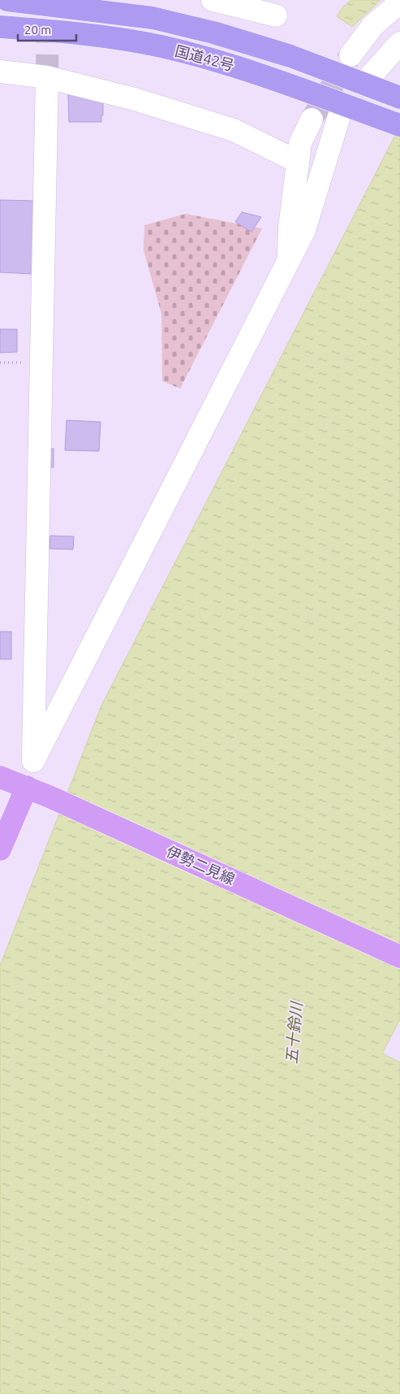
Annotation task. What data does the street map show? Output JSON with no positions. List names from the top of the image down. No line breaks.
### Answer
{"streets":{"highway":["国道42号"],"main road":["伊勢二見線"]},"water":["五十鈴川"],"scale_bar":"20 m"}
